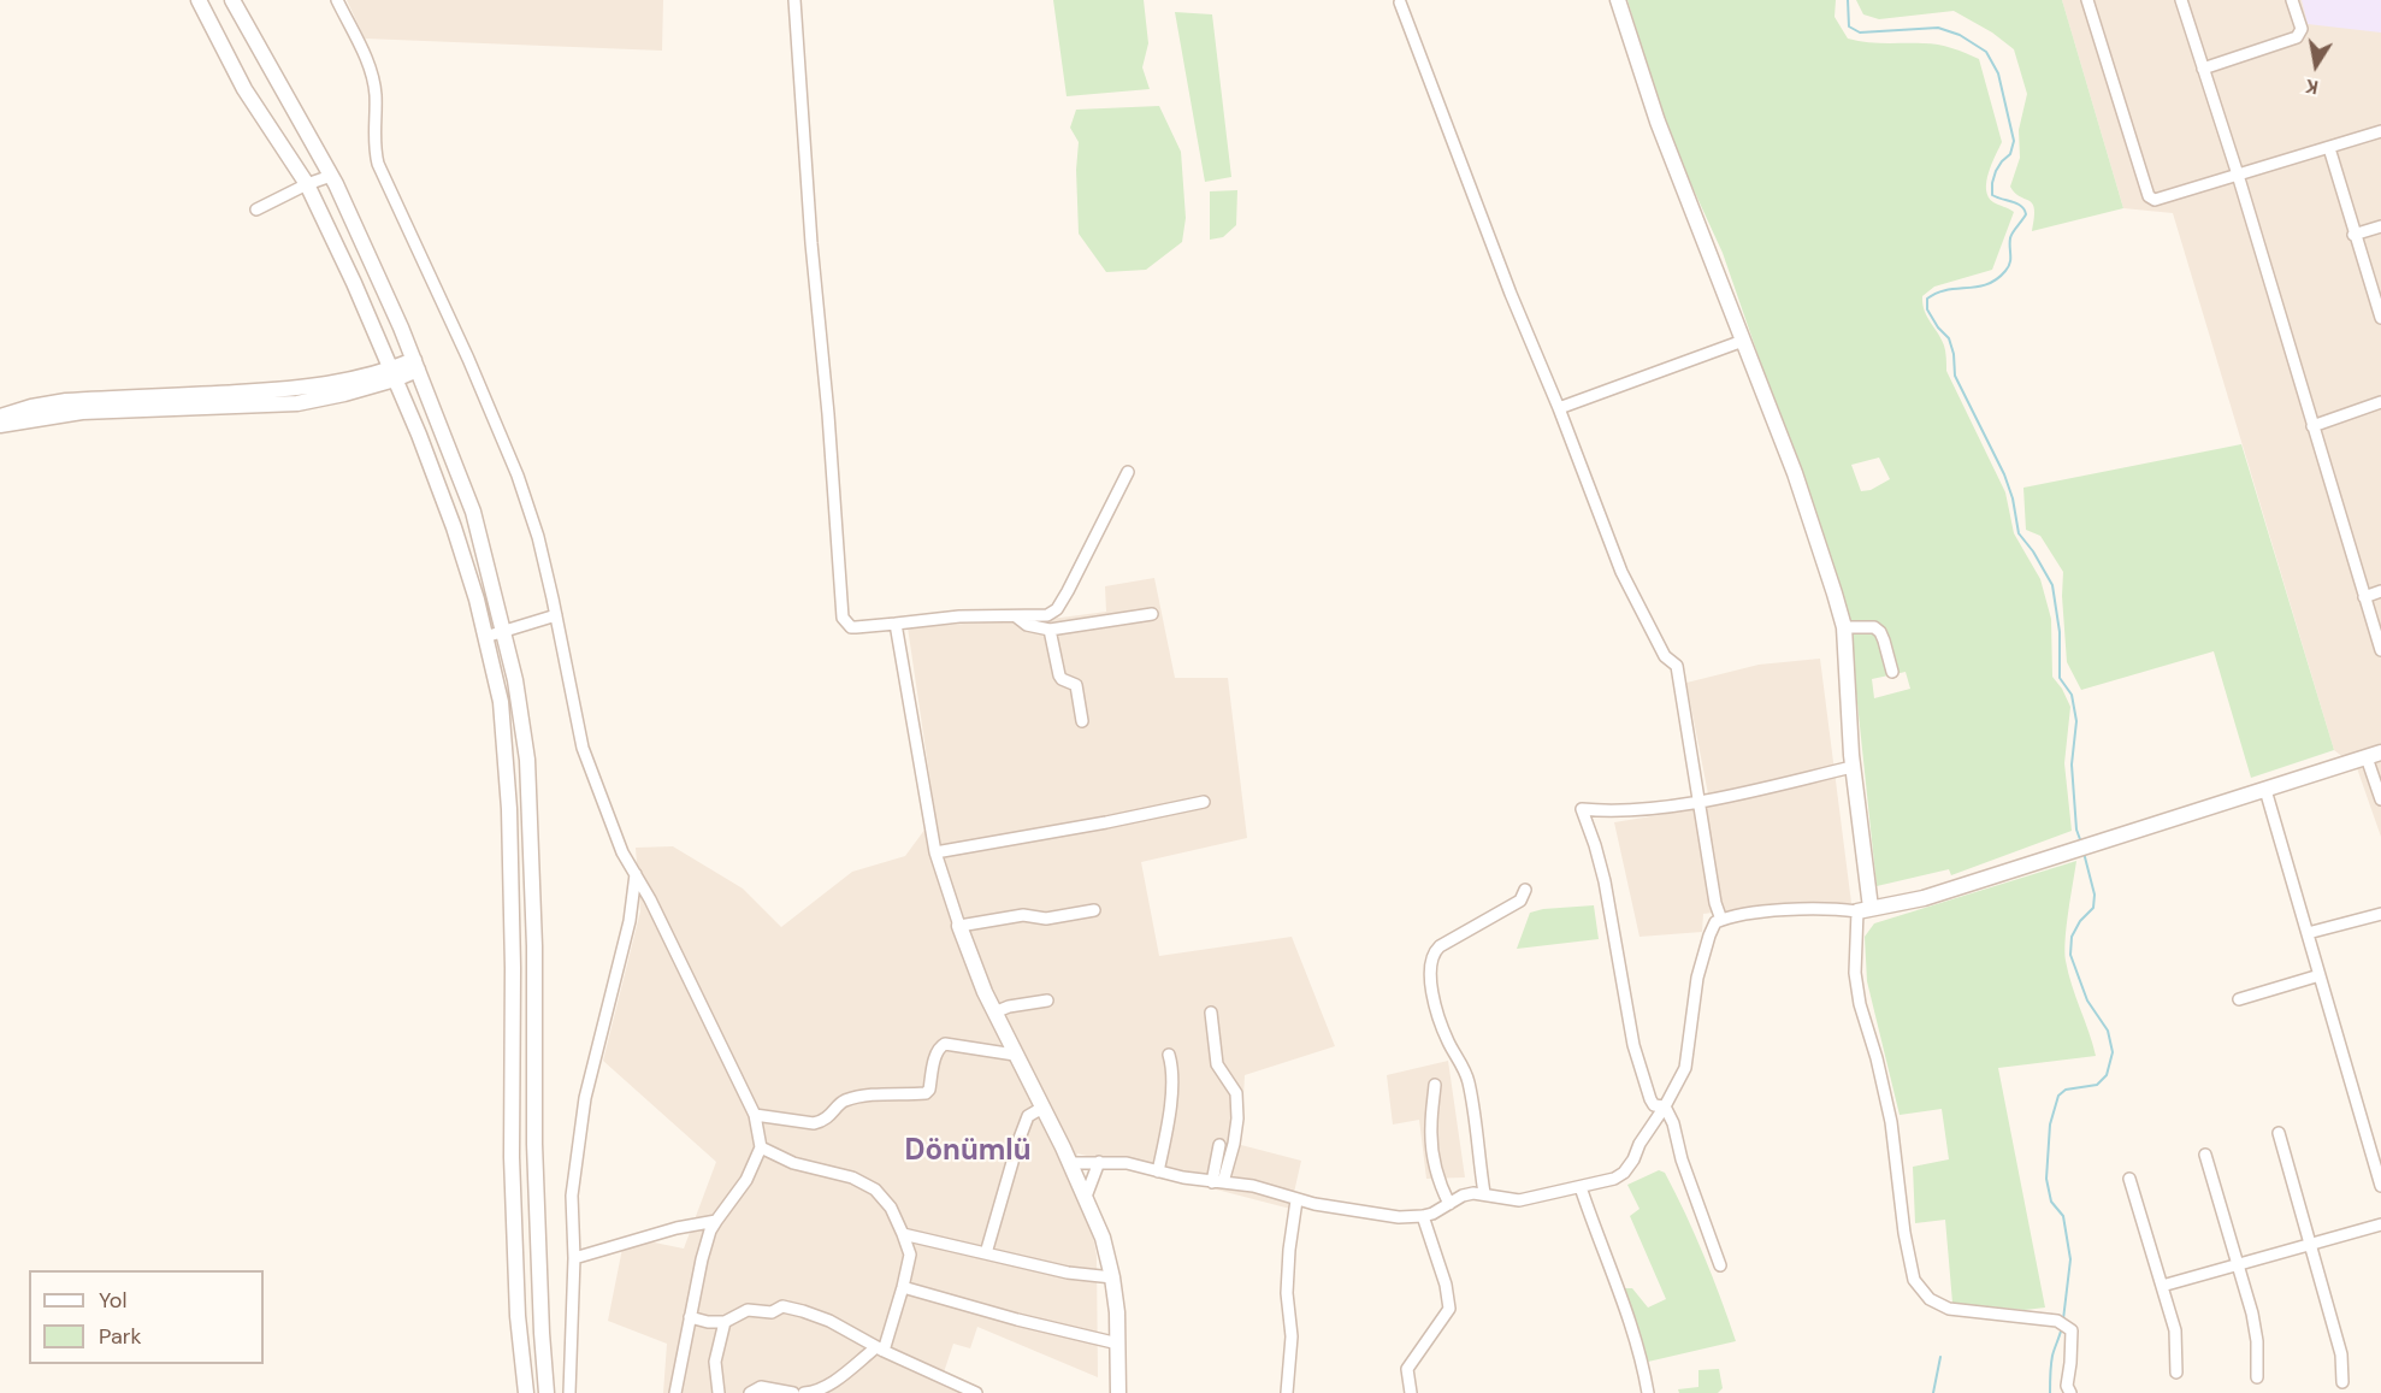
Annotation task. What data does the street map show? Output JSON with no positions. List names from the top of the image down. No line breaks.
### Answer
{"districts":["Dönümlü"],"legend":["Yol","Park"],"north":"bottom"}
